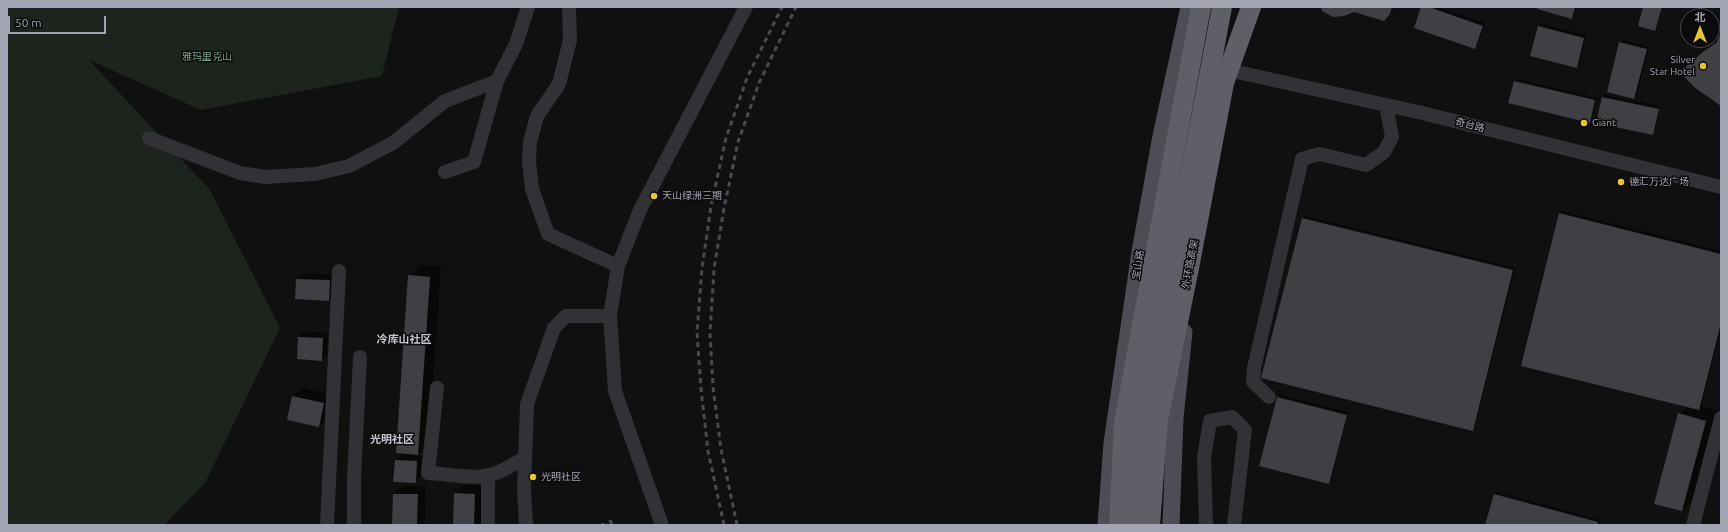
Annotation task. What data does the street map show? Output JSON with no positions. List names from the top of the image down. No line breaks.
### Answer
{"streets":{"highway":["外环路高架"],"main road":["宝山路"],"street":["奇台路"]},"districts":["冷库山社区","光明社区"],"parks":["雅玛里克山"],"places":["Silver Star Hotel","Giant","德汇万达广场","天山绿洲三期","光明社区"],"scale_bar":"50 m","north":"top"}
